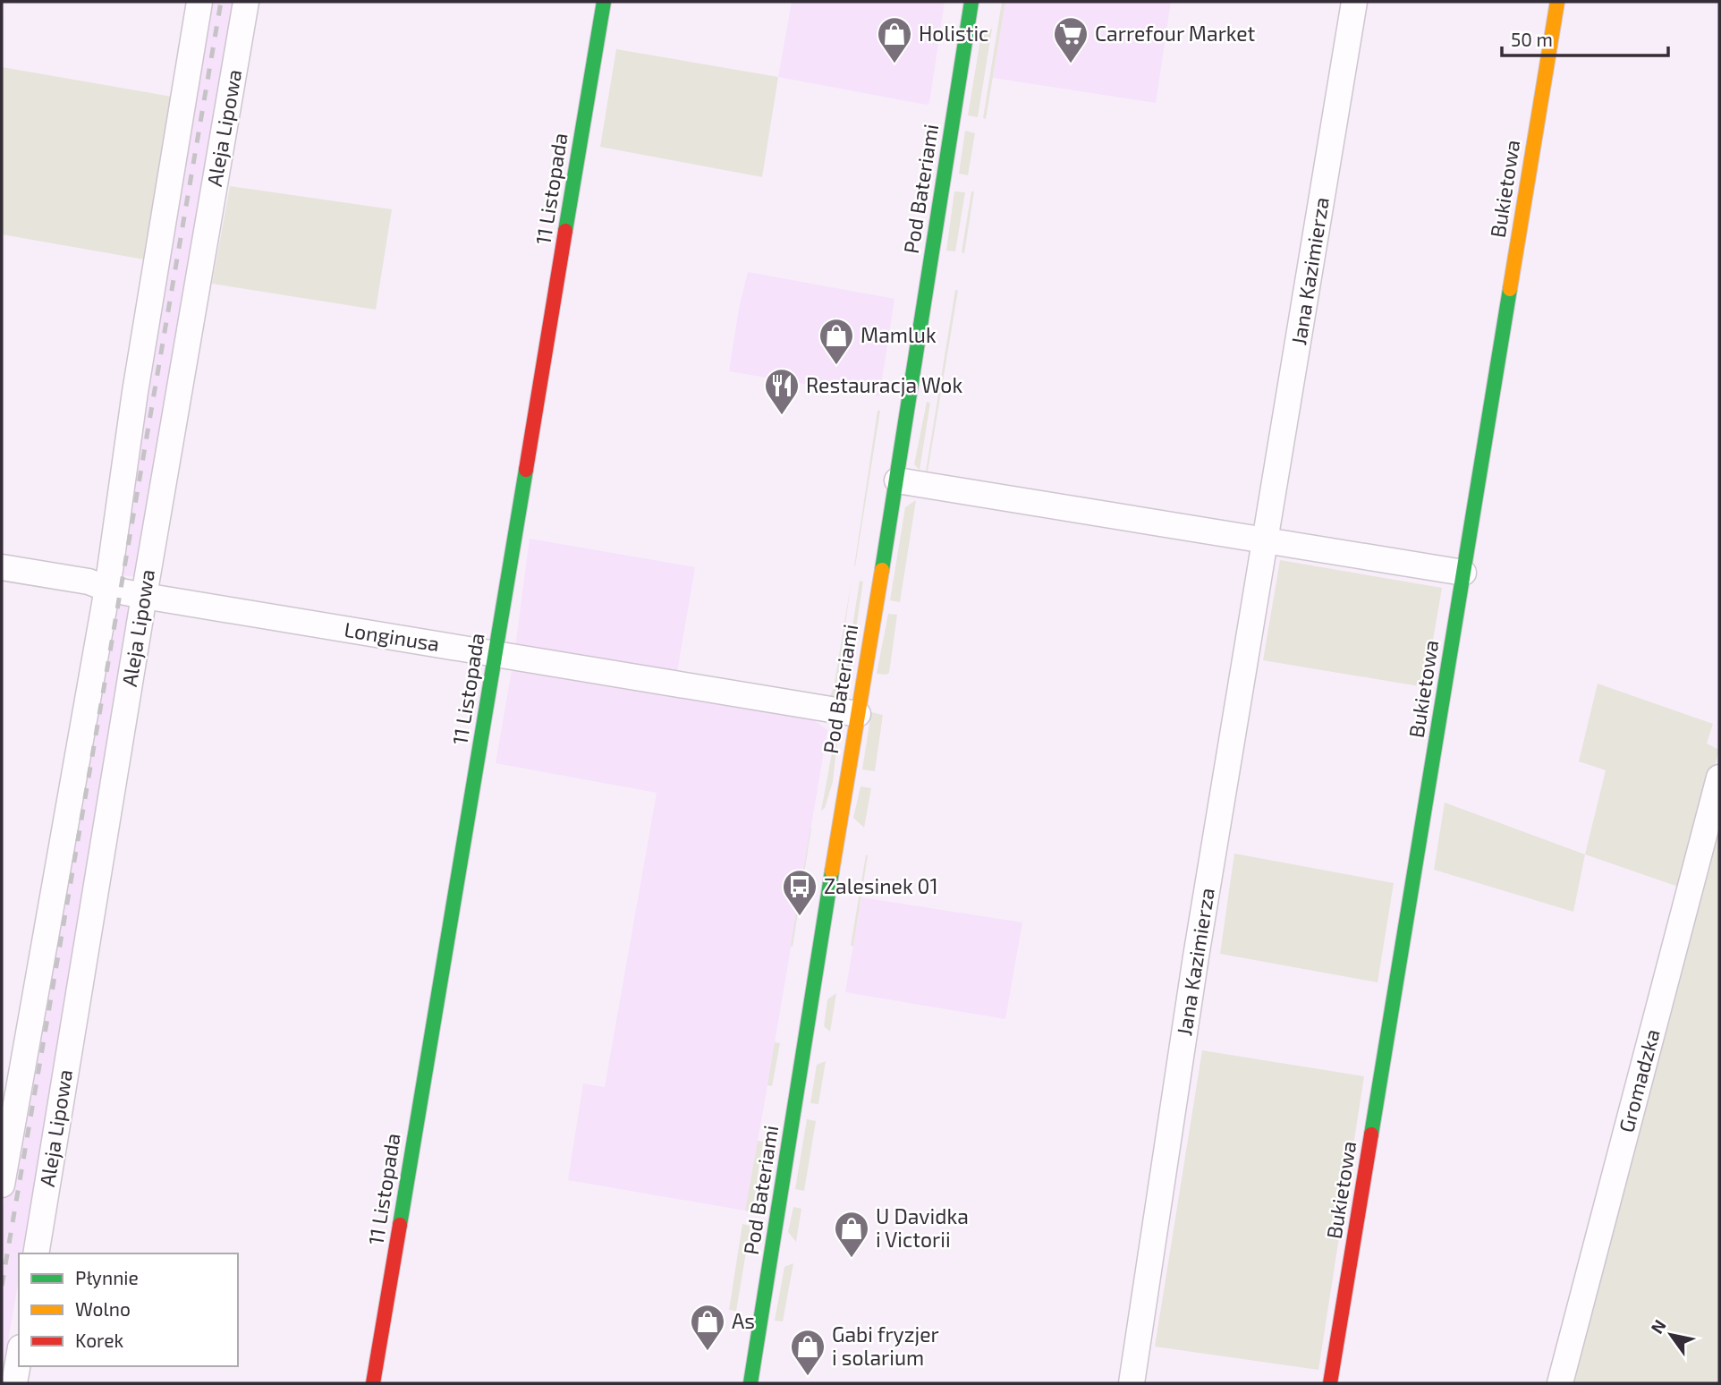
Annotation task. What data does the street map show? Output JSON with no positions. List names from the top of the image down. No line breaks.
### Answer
{"streets":{"street":["Aleja Lipowa","11 Listopada","Pod Bateriami","Bukietowa","Jana Kazimierza","Longinusa","Gromadzka"]},"crossings":[["Aleja Lipowa","Longinusa"],["11 Listopada","Longinusa"],["Pod Bateriami","Longinusa"]],"places":{"shop":["Holistic","Mamluk","U Davidka i Victorii","As","Gabi fryzjer i solarium"],"supermarket":["Carrefour Market"],"restaurant":["Restauracja Wok"],"bus stop":["Zalesinek 01"]},"legend":["Płynnie","Wolno","Korek"],"scale_bar":"50 m","north":"top left"}
